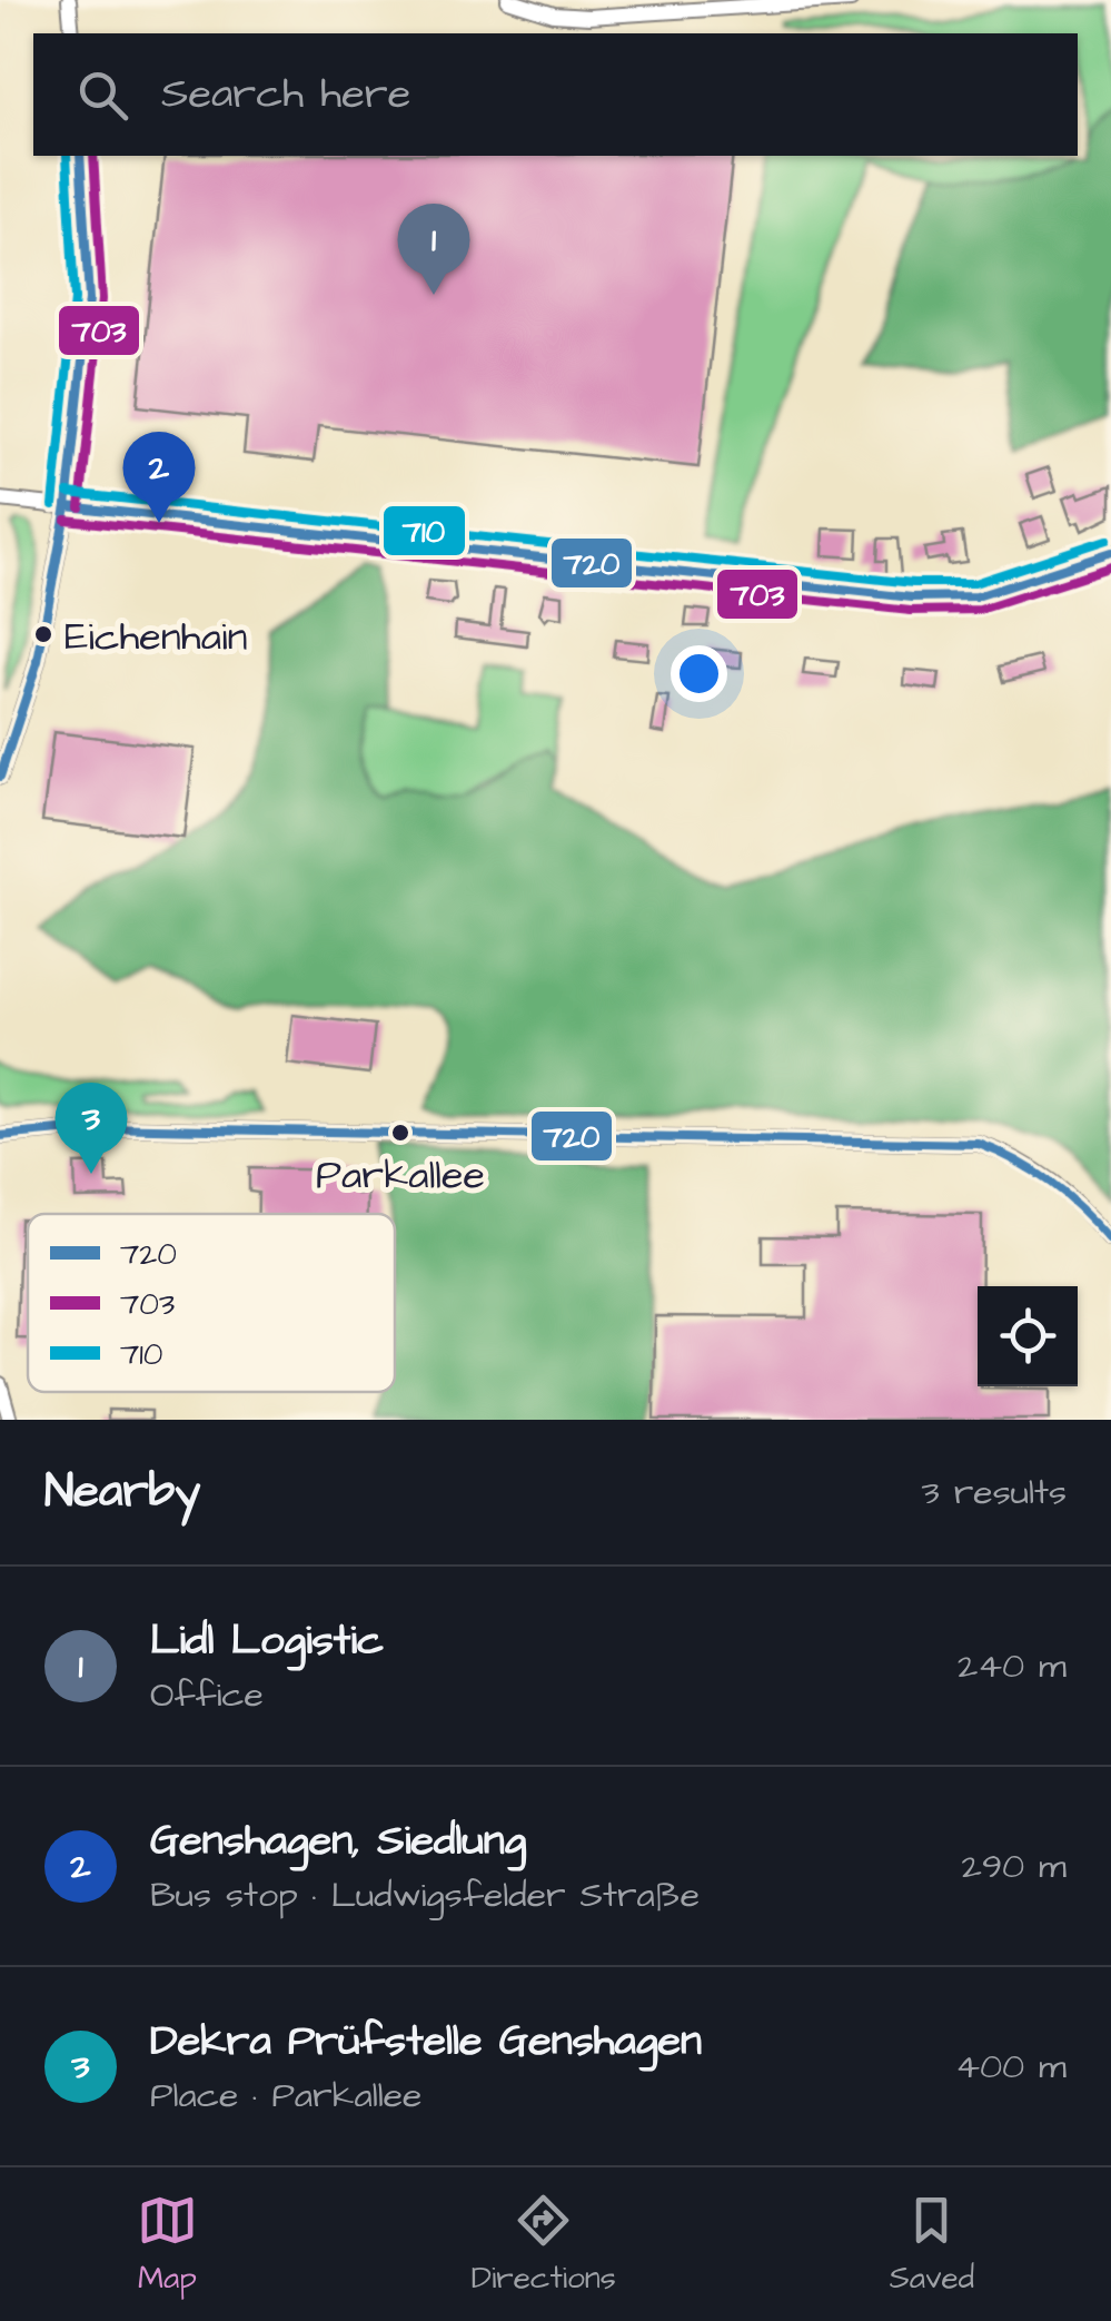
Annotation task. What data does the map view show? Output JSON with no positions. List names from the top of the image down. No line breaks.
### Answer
{"places":["Eichenhain","Parkallee"],"lines":["transit line 720","transit line 703","transit line 710"],"legend":["720","703","710"],"page":{"search":"Search here","pins":["1","2","3"],"heading":["Nearby","3 results"],"list":[{"mark":"1","name":"Lidl Logistic","note":"Office","value":"240 m"},{"mark":"2","name":"Genshagen, Siedlung","note":"Bus stop · Ludwigsfelder Straße","value":"290 m"},{"mark":"3","name":"Dekra Prüfstelle Genshagen","note":"Place · Parkallee","value":"400 m"}],"nav":["Map","Directions","Saved"]}}
